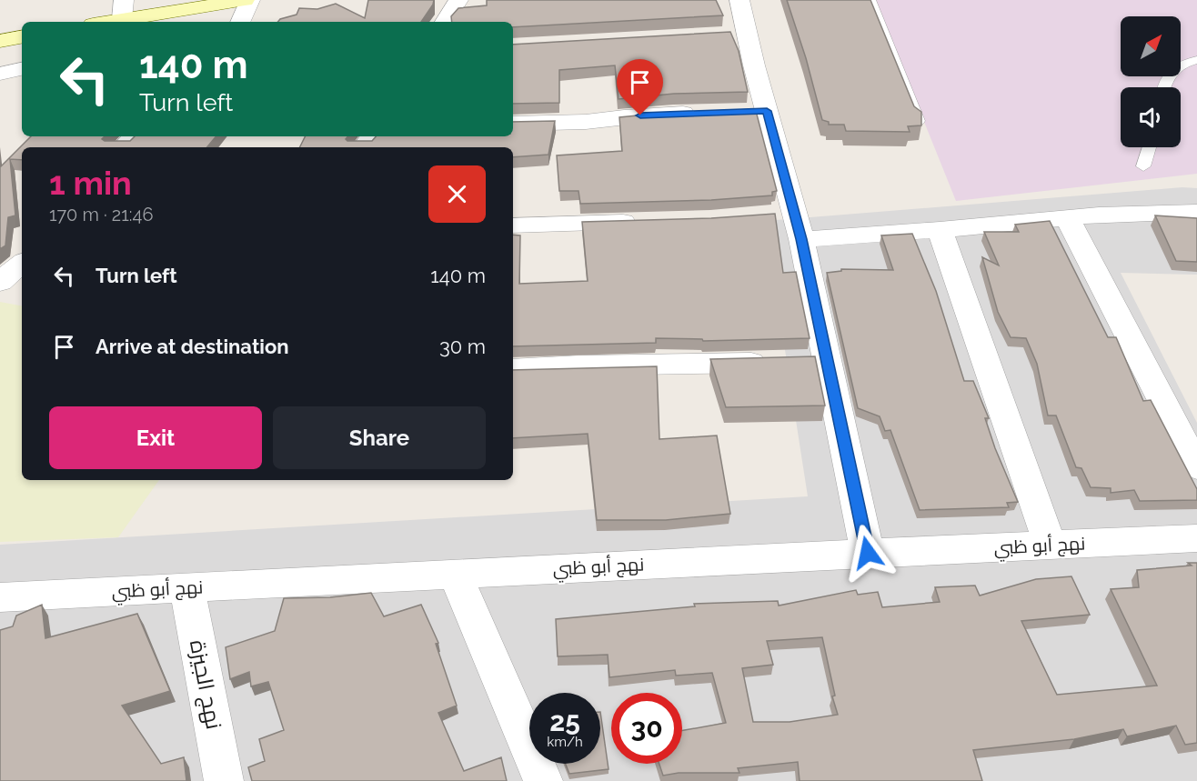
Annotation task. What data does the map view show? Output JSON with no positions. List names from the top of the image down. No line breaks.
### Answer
{"streets":{"street":["نهج أبو ظبي","نهج الجيزة"]},"crossings":[["نهج أبو ظبي","نهج الجيزة"]],"north":"top right","page":{"turn":["140 m","Turn left"],"heading":["1 min","170 m · 21:46"],"list":[{"name":"Turn left","value":"140 m"},{"name":"Arrive at destination","value":"30 m"}],"buttons":["Exit","Share"],"speed":"25 km/h","limit":"30"}}
